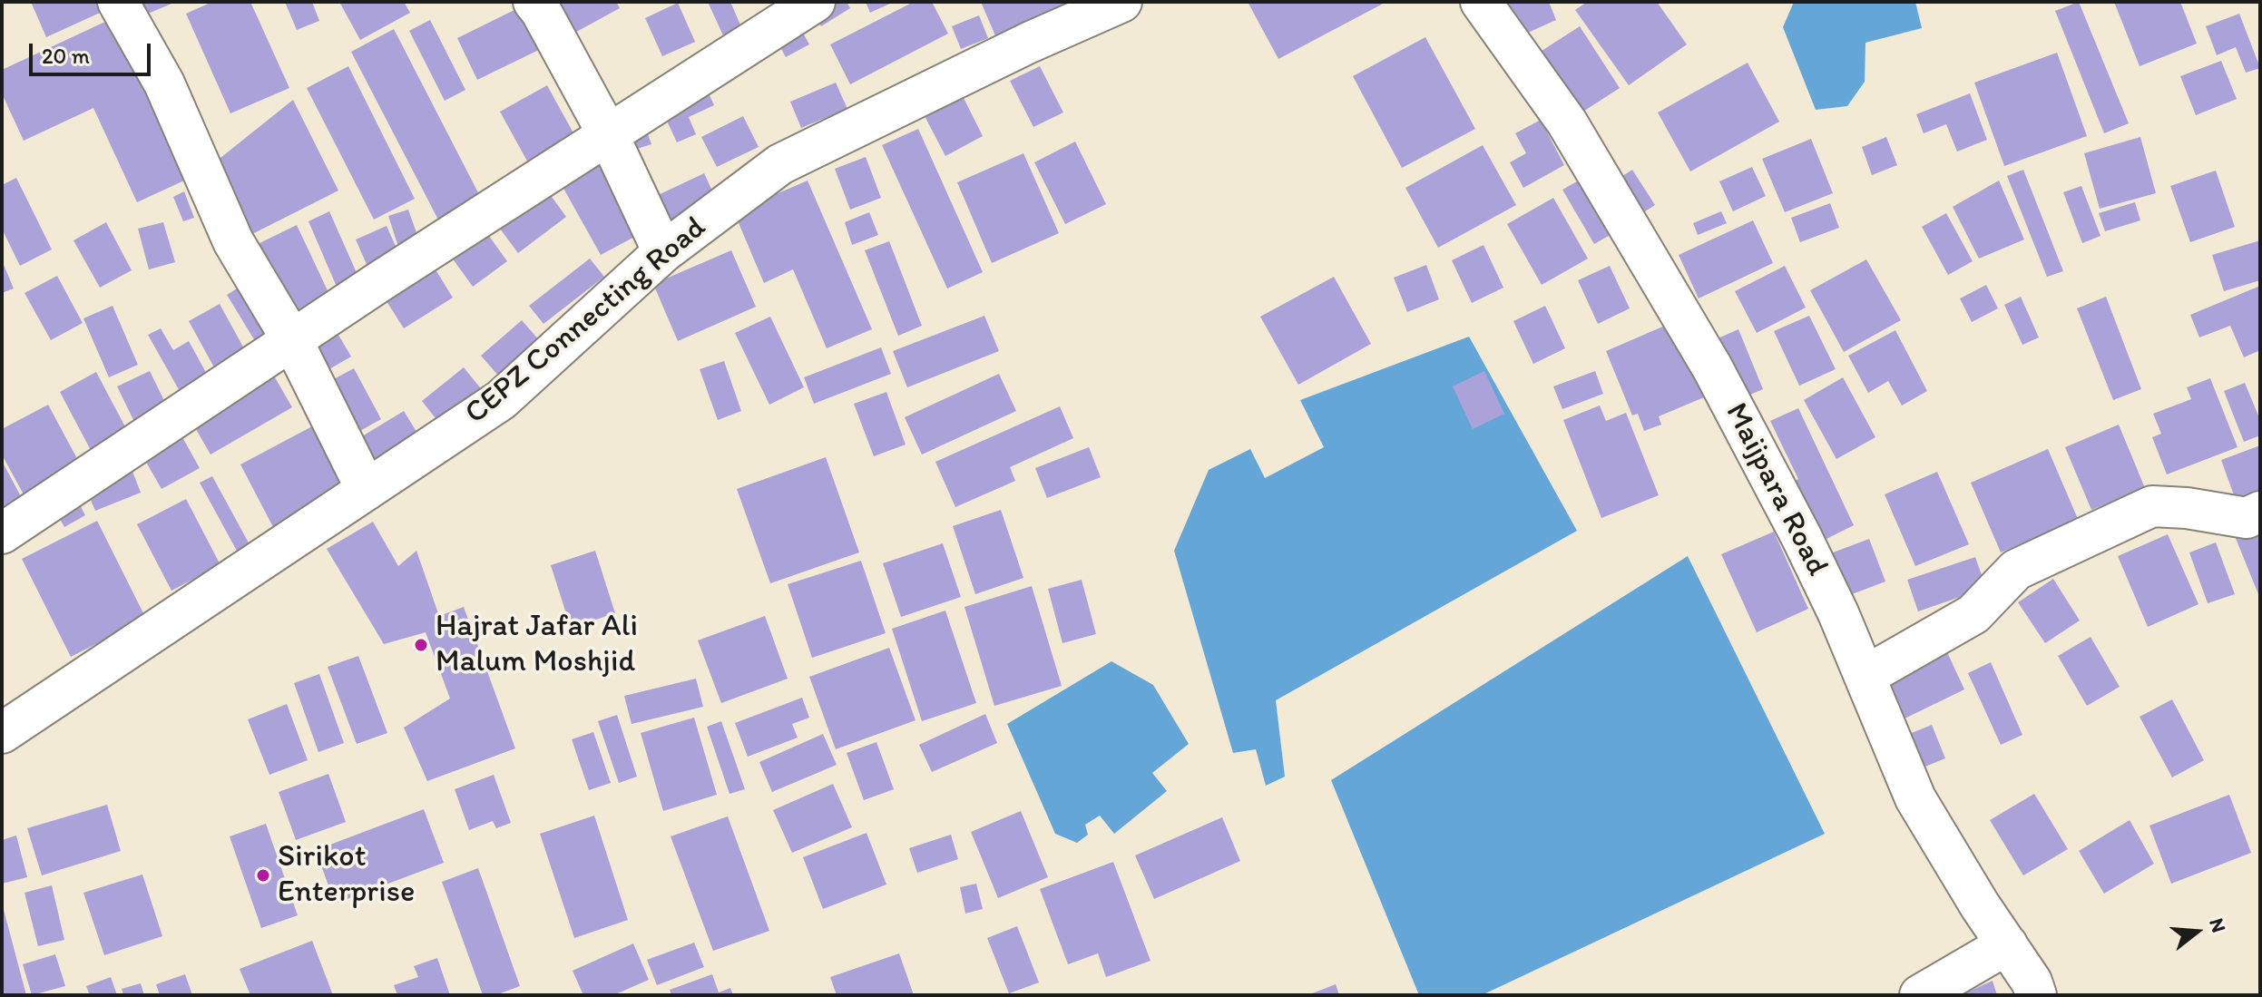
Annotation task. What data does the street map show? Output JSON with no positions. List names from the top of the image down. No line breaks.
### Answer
{"streets":{"street":["CEPZ Connecting Road","Maijpara Road"]},"places":["Hajrat Jafar Ali Malum Moshjid","Sirikot Enterprise"],"scale_bar":"20 m","north":"right"}
